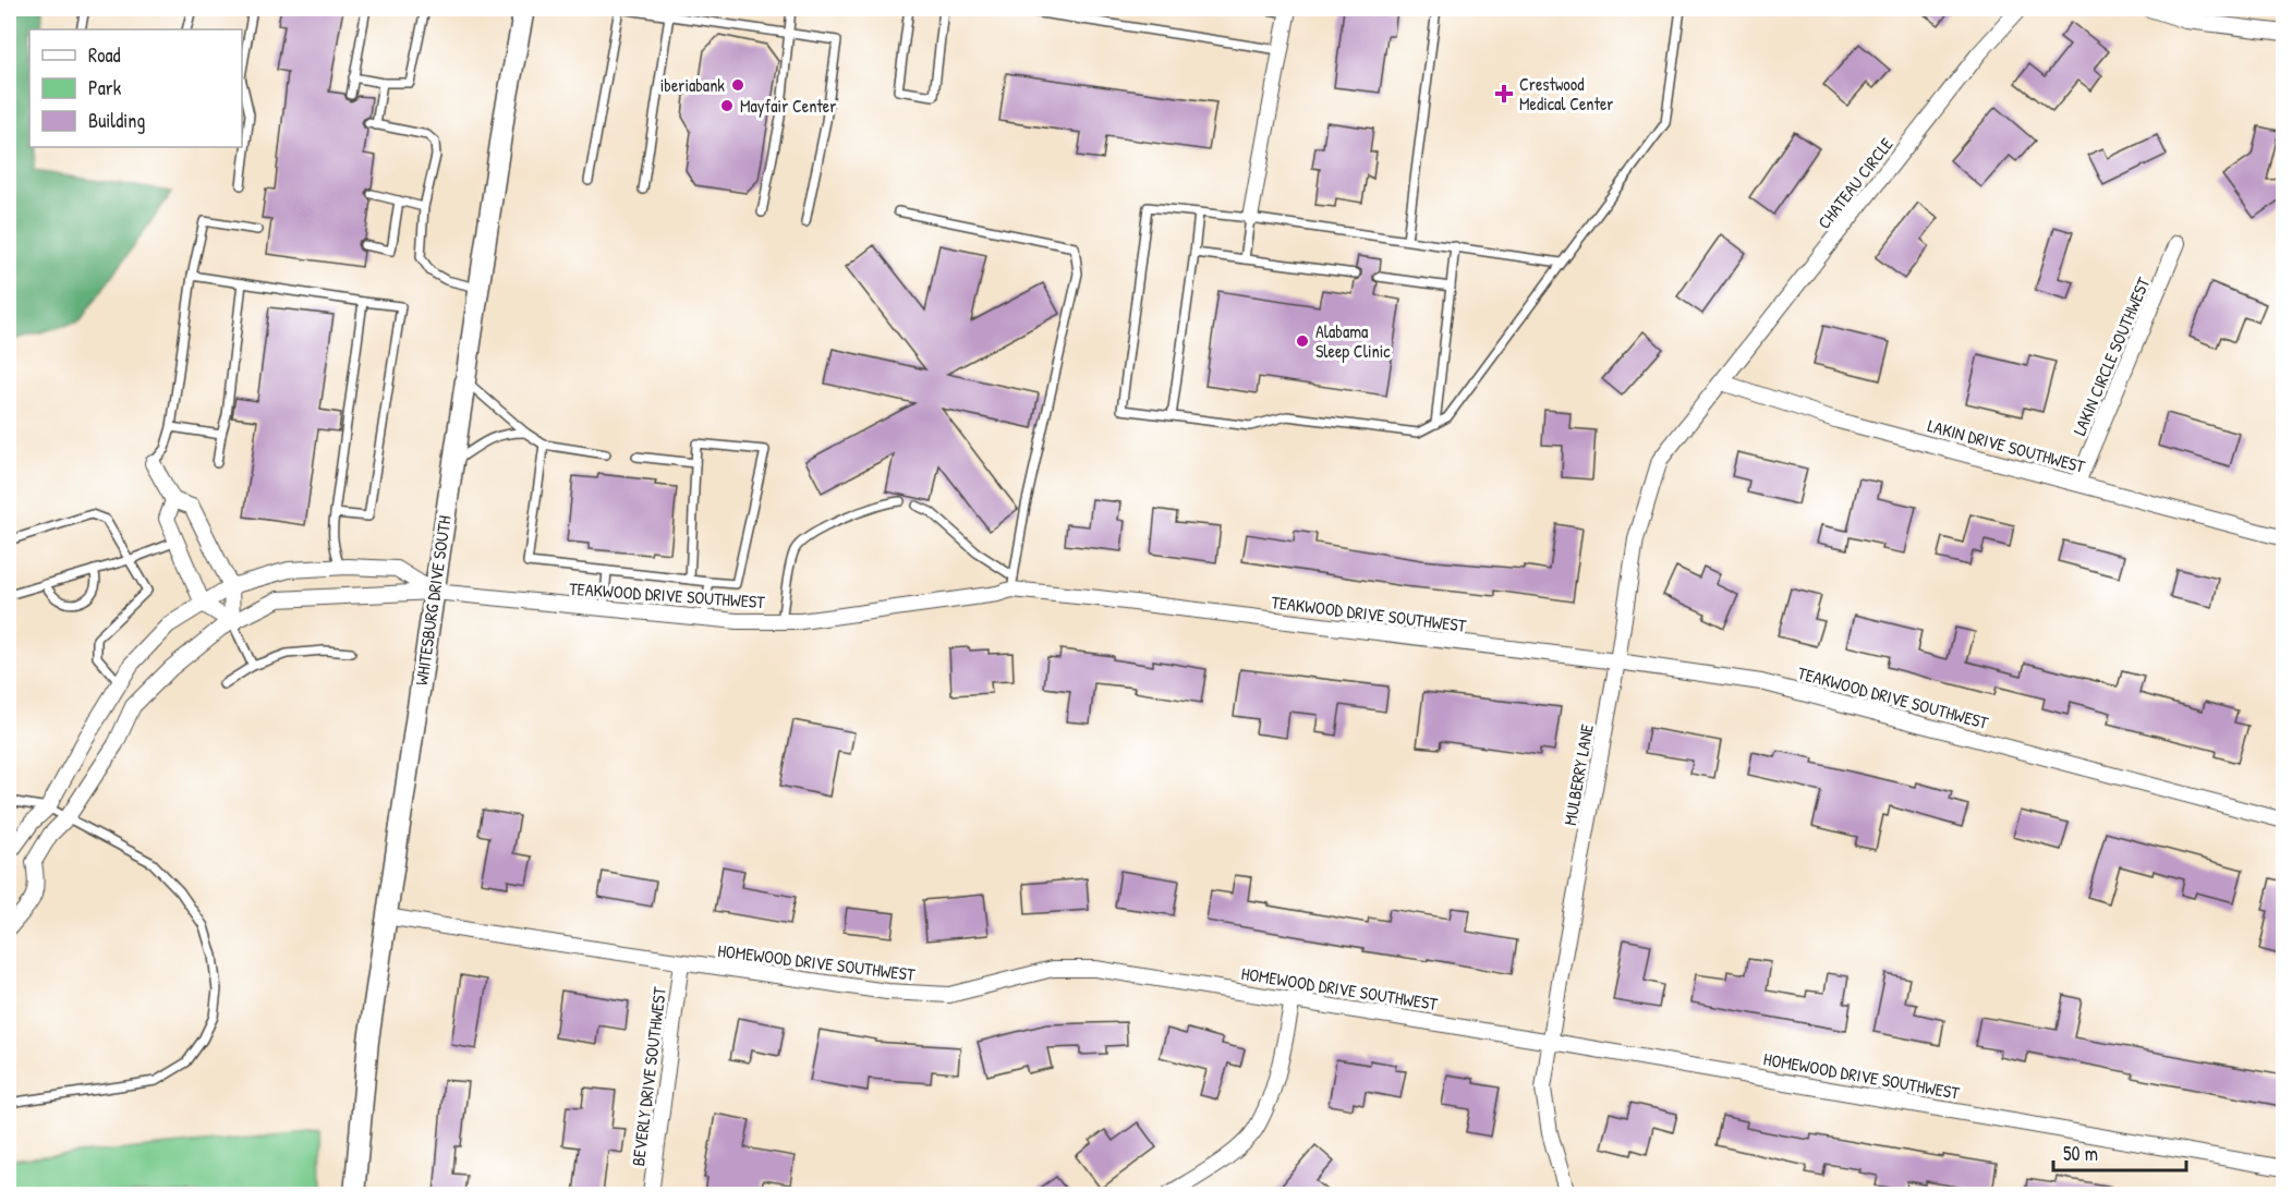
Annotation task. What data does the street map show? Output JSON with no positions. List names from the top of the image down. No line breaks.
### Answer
{"streets":{"main road":["WHITESBURG DRIVE SOUTH"],"street":["CHATEAU CIRCLE","LAKIN CIRCLE SOUTHWEST","LAKIN DRIVE SOUTHWEST","TEAKWOOD DRIVE SOUTHWEST","MULBERRY LANE","HOMEWOOD DRIVE SOUTHWEST","BEVERLY DRIVE SOUTHWEST"]},"crossings":[["CHATEAU CIRCLE","LAKIN DRIVE SOUTHWEST"],["CHATEAU CIRCLE","MULBERRY LANE"],["LAKIN CIRCLE SOUTHWEST","LAKIN DRIVE SOUTHWEST"],["LAKIN DRIVE SOUTHWEST","MULBERRY LANE"],["TEAKWOOD DRIVE SOUTHWEST","WHITESBURG DRIVE SOUTH"],["TEAKWOOD DRIVE SOUTHWEST","MULBERRY LANE"],["WHITESBURG DRIVE SOUTH","HOMEWOOD DRIVE SOUTHWEST"],["MULBERRY LANE","HOMEWOOD DRIVE SOUTHWEST"],["HOMEWOOD DRIVE SOUTHWEST","BEVERLY DRIVE SOUTHWEST"]],"places":{"other":["iberiabank","Mayfair Center","Alabama Sleep Clinic"],"health":["Crestwood Medical Center"]},"legend":["Road","Park","Building"],"scale_bar":"50 m"}
